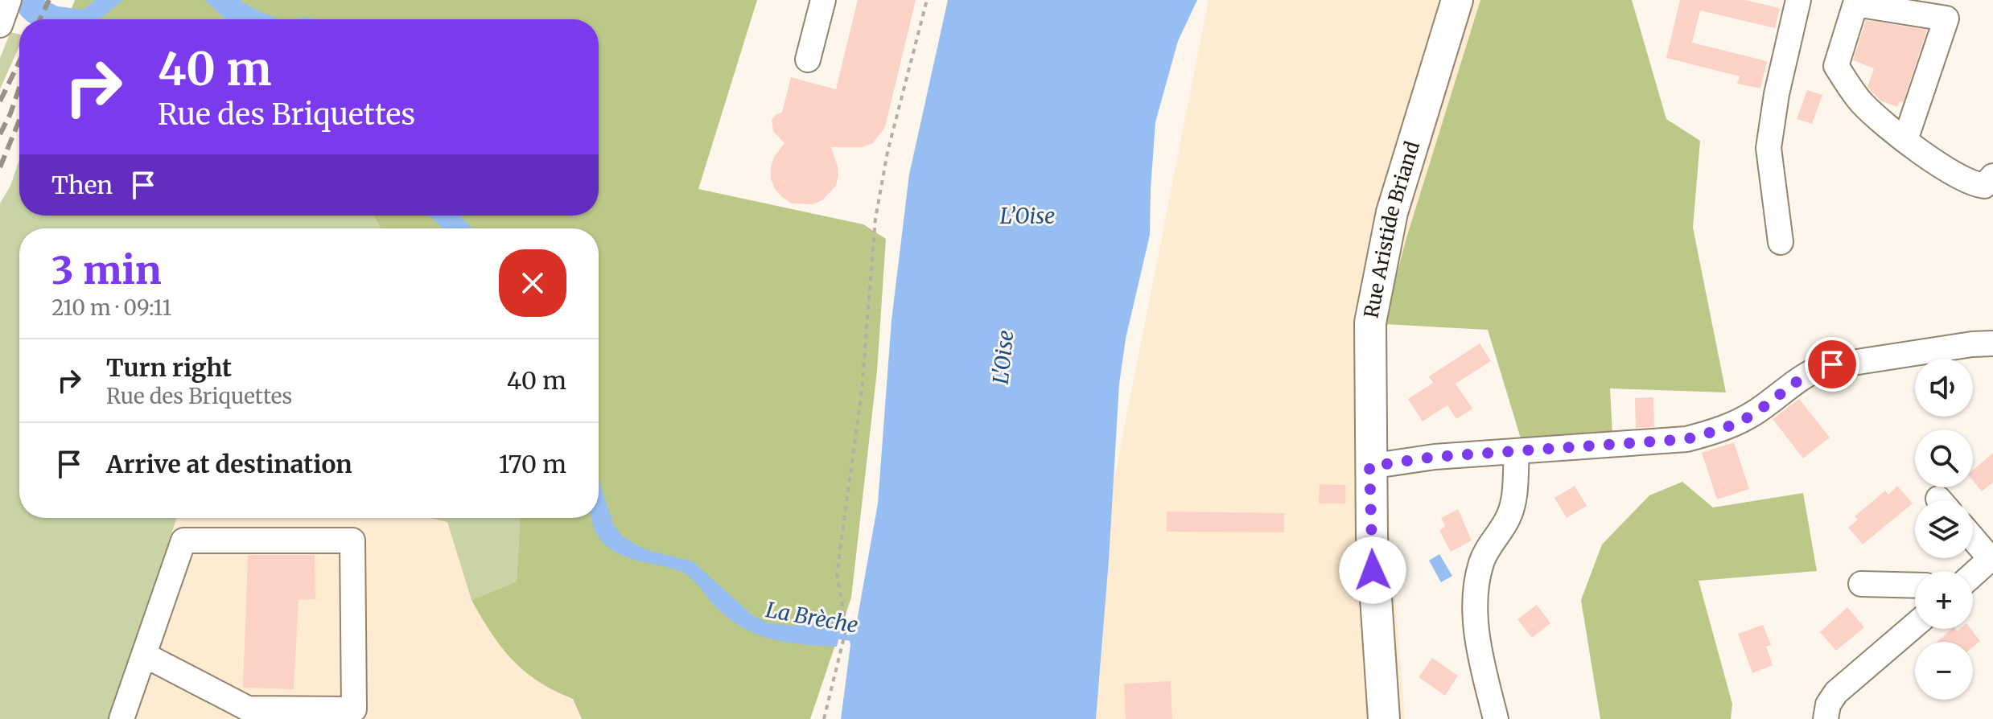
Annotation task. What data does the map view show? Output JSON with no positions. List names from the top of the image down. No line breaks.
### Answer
{"streets":{"main road":["Rue Aristide Briand"]},"water":["L’Oise","L'Oise","La Brèche"],"page":{"turn":["40 m","Rue des Briquettes"],"then":"Then","heading":["3 min","210 m · 09:11"],"list":[{"name":"Turn right","note":"Rue des Briquettes","value":"40 m"},{"name":"Arrive at destination","value":"170 m"}],"map_buttons":["+","−"]}}
